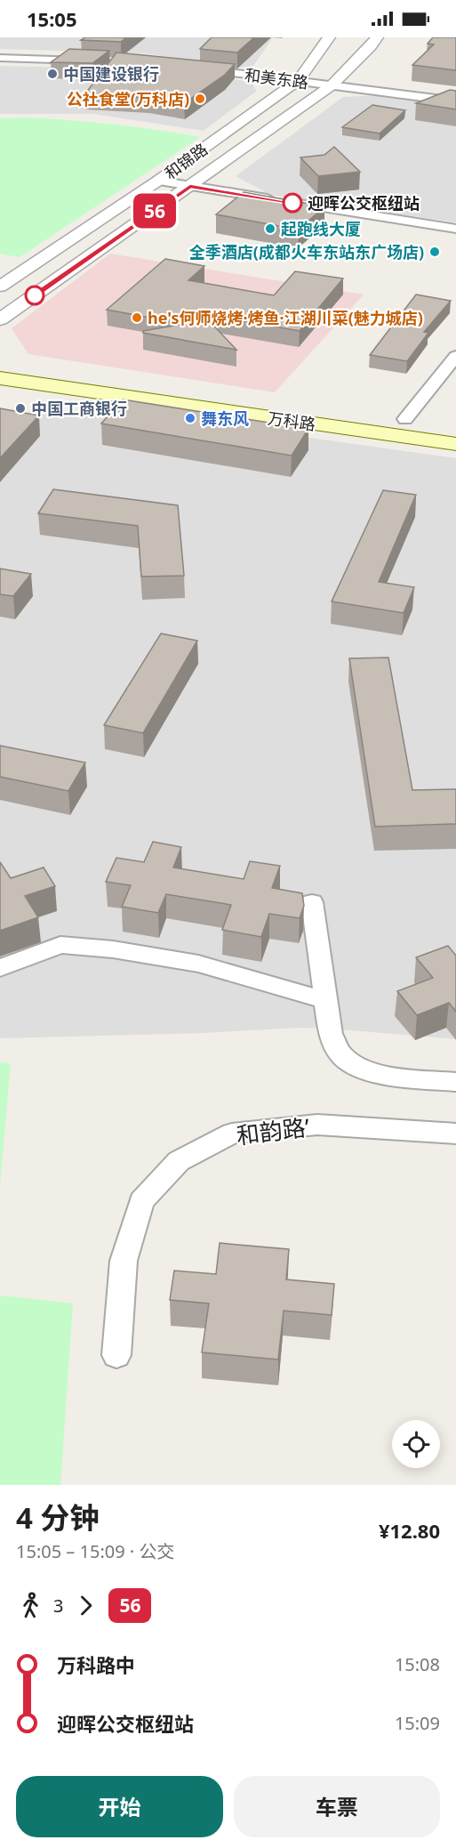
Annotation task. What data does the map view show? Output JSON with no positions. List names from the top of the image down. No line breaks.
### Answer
{"streets":{"main road":["万科路"],"street":["和美东路","和锦路","和韵路’"]},"crossings":[["和美东路","和锦路"]],"places":["中国建设银行","公社食堂(万科店)","迎晖公交枢纽站","起跑线大厦","全季酒店(成都火车东站东广场店)","he's何师烧烤·烤鱼·江湖川菜(魅力城店)","中国工商银行","舞东风"],"lines":["bus line 56"],"page":{"status":"15:05","on_map":"56","heading":["4 分钟","15:05 – 15:09 · 公交","¥12.80"],"legs":["3","56"],"list":[{"name":"万科路中","value":"15:08"},{"name":"迎晖公交枢纽站","value":"15:09"}],"buttons":["开始","车票"]}}
